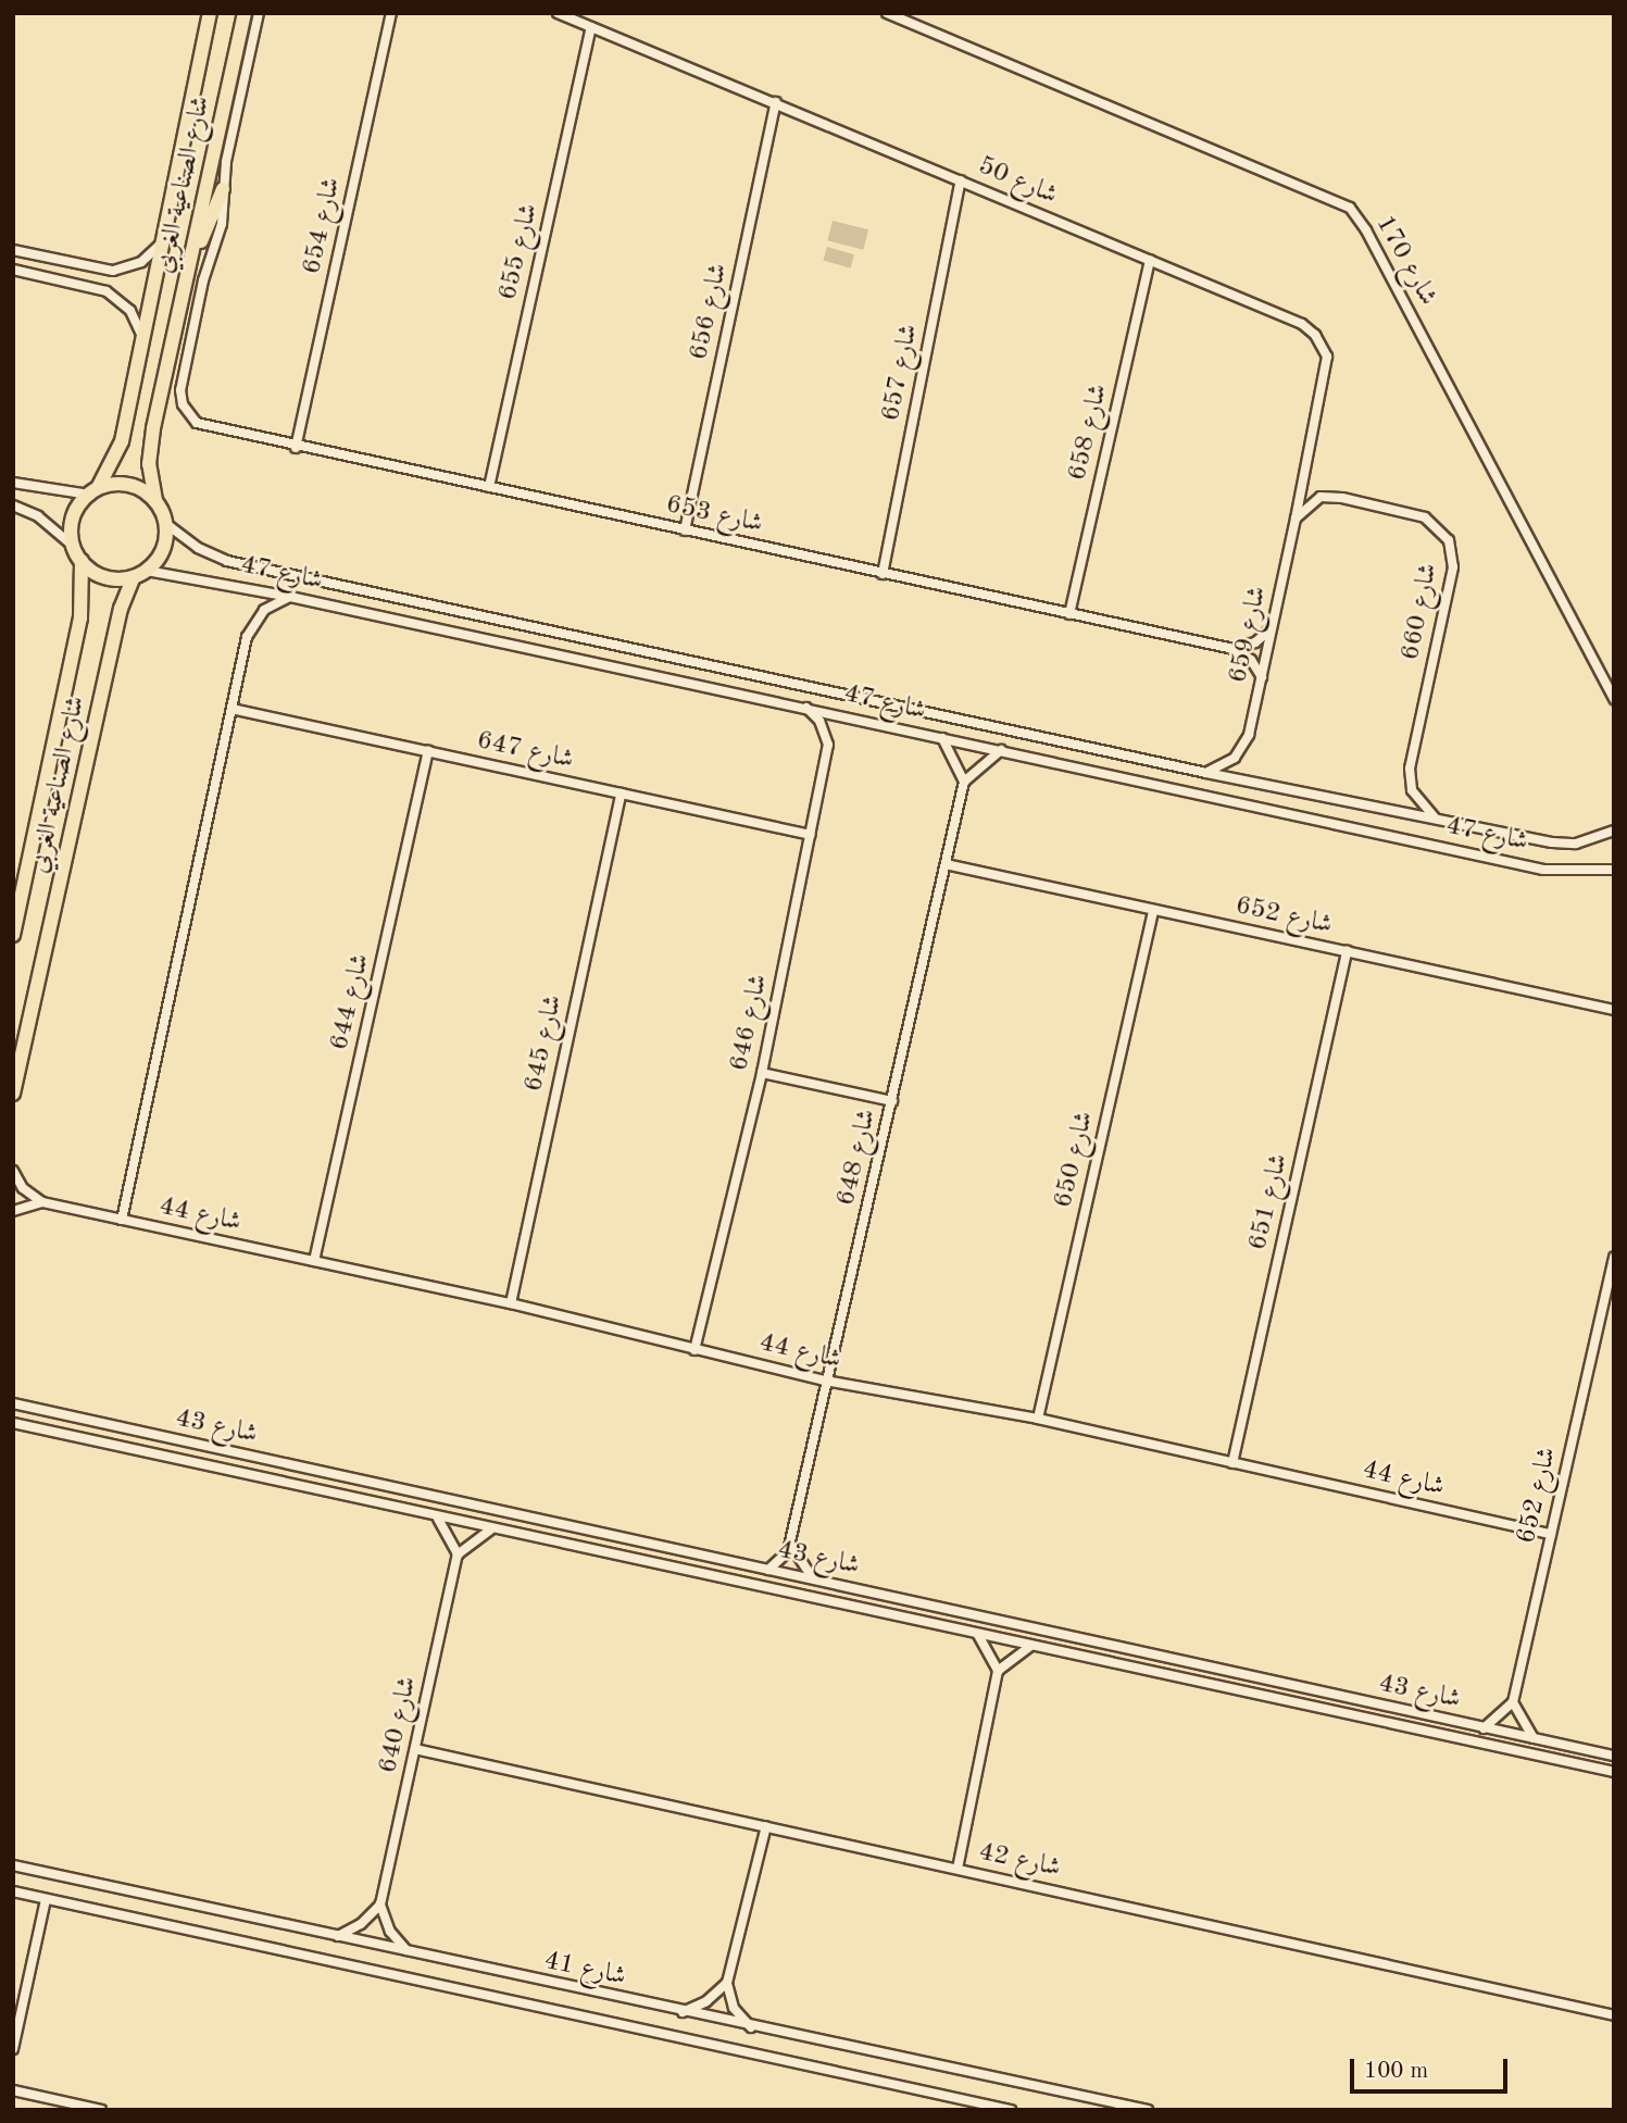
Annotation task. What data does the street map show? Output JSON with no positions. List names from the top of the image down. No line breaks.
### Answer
{"streets":{"main road":["شارع الصناعية الغربي"],"street":["شارع 50","شارع 654","شارع 655","شارع 170","شارع 656","شارع 657","شارع 658","شارع 653","شارع 47","شارع 660","شارع 659","شارع 647","شارع 652","شارع 644","شارع 646","شارع 645","شارع 648","شارع 650","شارع 651","شارع 44","شارع 43","شارع 640","شارع 42","شارع 41"]},"crossings":[["شارع 50","شارع 655"],["شارع 50","شارع 656"],["شارع 50","شارع 657"],["شارع 50","شارع 658"],["شارع 50","شارع 659"],["شارع الصناعية الغربي","شارع 47"],["شارع 654","شارع 653"],["شارع 655","شارع 653"],["شارع 656","شارع 653"],["شارع 657","شارع 653"],["شارع 658","شارع 653"],["شارع 47","شارع 660"],["شارع 47","شارع 659"],["شارع 47","شارع 646"],["شارع 647","شارع 644"],["شارع 647","شارع 646"],["شارع 647","شارع 645"],["شارع 652","شارع 648"],["شارع 652","شارع 650"],["شارع 652","شارع 651"],["شارع 652","شارع 44"],["شارع 644","شارع 44"],["شارع 646","شارع 44"],["شارع 645","شارع 44"],["شارع 648","شارع 44"],["شارع 648","شارع 43"],["شارع 650","شارع 44"],["شارع 651","شارع 44"],["شارع 640","شارع 42"]],"scale_bar":"100 m"}
